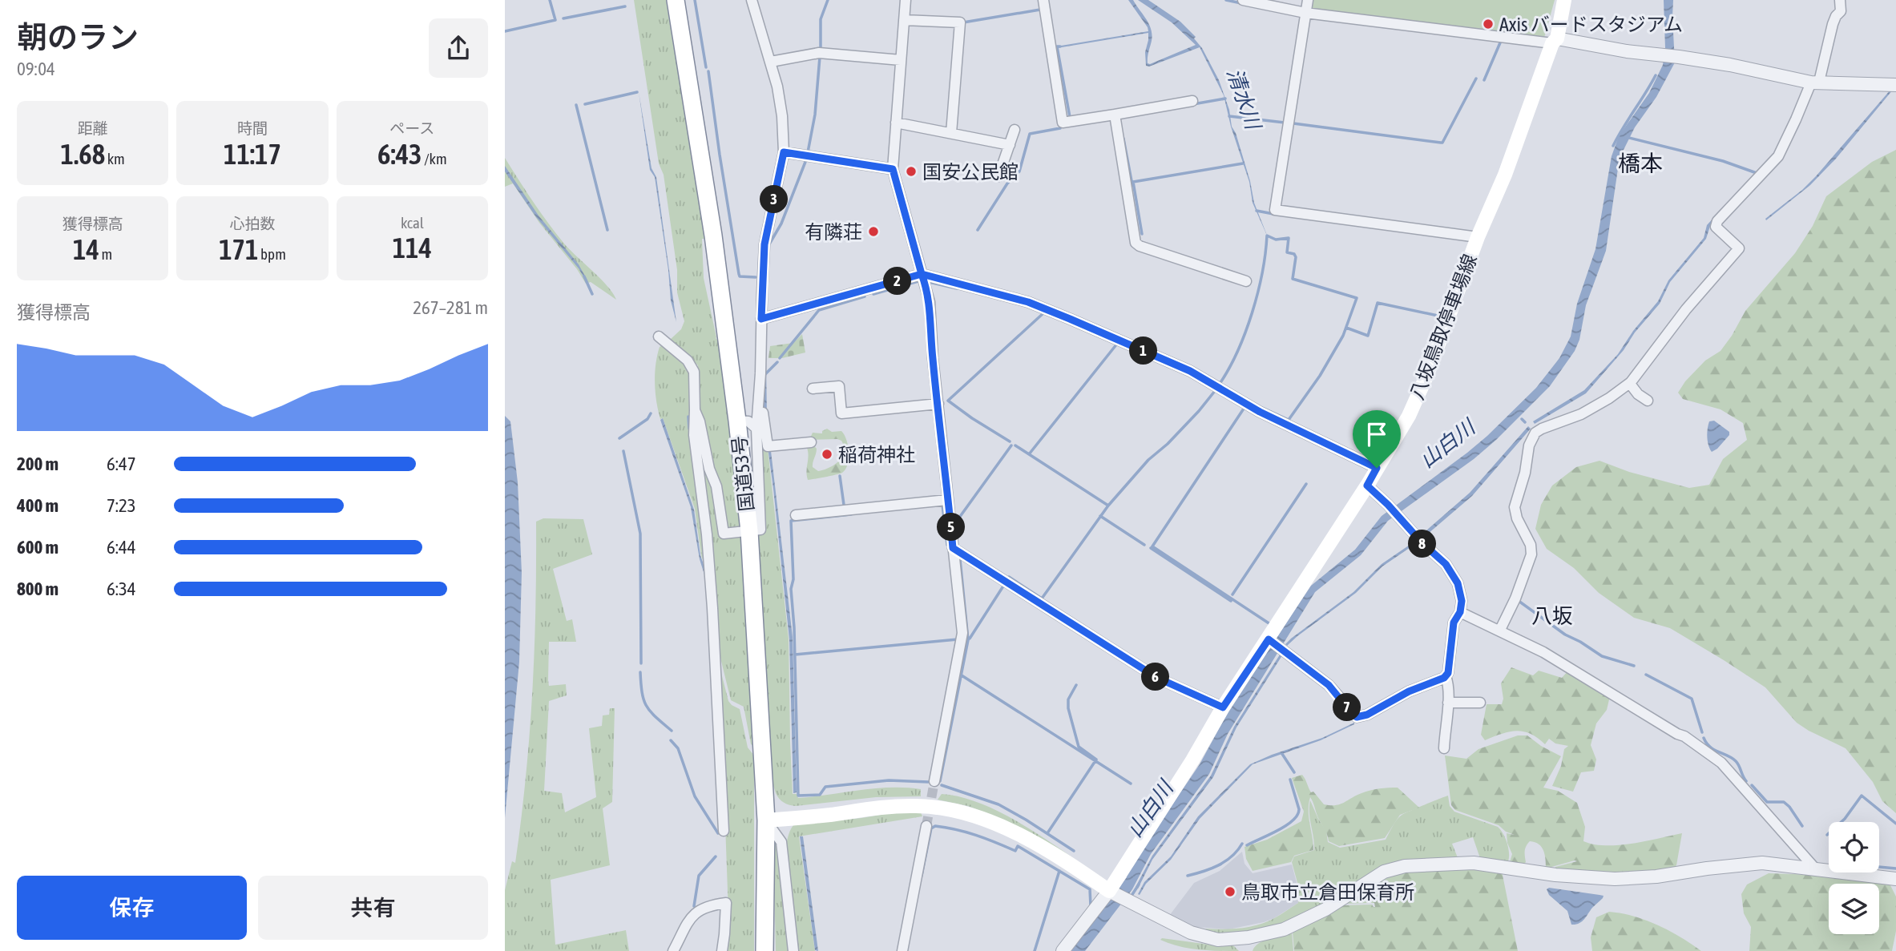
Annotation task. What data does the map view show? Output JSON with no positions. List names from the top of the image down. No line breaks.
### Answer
{"streets":{"highway":["国道53号"],"main road":["八坂鳥取停車場線"]},"districts":["橋本","八坂"],"water":["清水川","山白川"],"places":["Axis バードスタジアム","国安公民館","有隣荘","稲荷神社","鳥取市立倉田保育所"],"page":{"heading":["朝のラン","09:04"],"stats":[["距離","1.68 km"],["時間","11:17"],["ペース","6:43 /km"],["獲得標高","14 m"],["心拍数","171 bpm"],["kcal","114"]],"pins":["3","2","1","5","8","6","7"],"chart":["獲得標高","267–281 m"],"list":[{"name":"200 m","note":"6:47"},{"name":"400 m","note":"7:23"},{"name":"600 m","note":"6:44"},{"name":"800 m","note":"6:34"}],"buttons":["保存","共有"]}}
